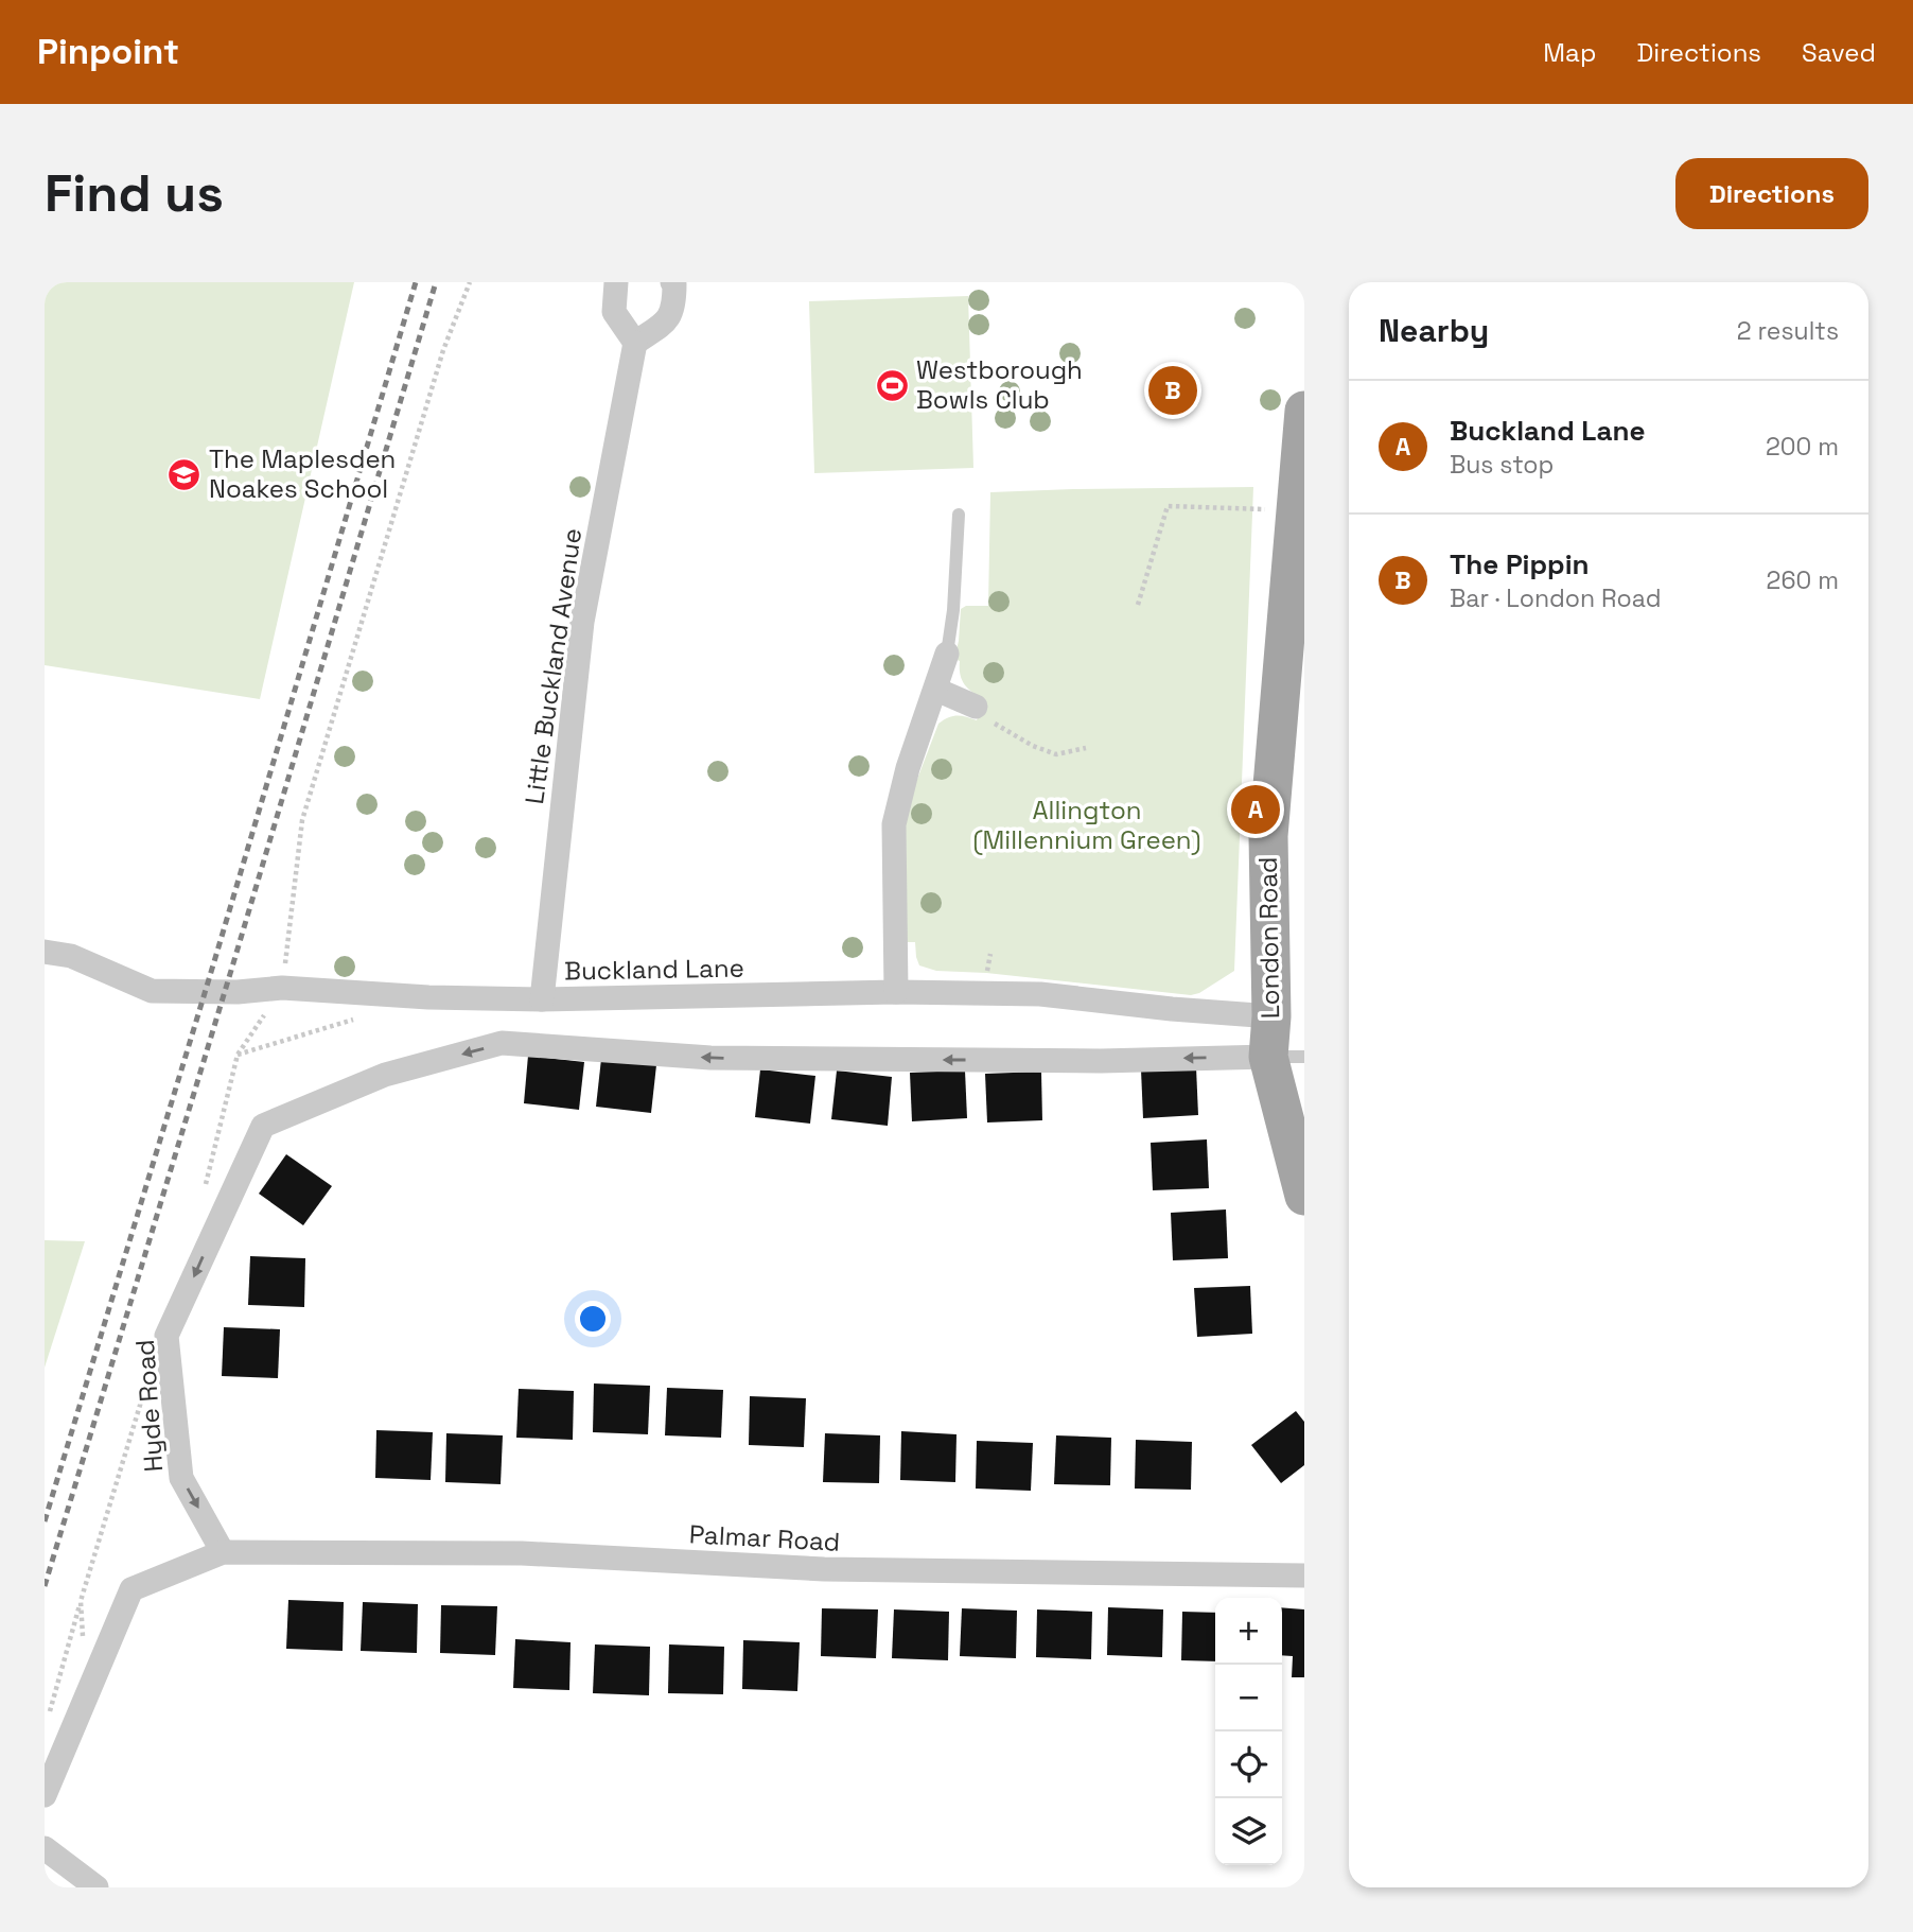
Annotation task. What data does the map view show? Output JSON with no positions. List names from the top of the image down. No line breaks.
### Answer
{"streets":{"main road":["London Road"],"street":["Little Buckland Avenue","Buckland Lane","Hyde Road","Palmar Road"]},"crossings":[["Little Buckland Avenue","Buckland Lane"],["London Road","Buckland Lane"],["Hyde Road","Palmar Road"]],"one_way":["Hyde Road"],"parks":["Allington (Millennium Green)"],"places":{"sports":["Westborough Bowls Club"],"school or university":["The Maplesden Noakes School"]},"page":{"header":"Pinpoint","nav":["Map","Directions","Saved"],"buttons":"Directions","title":"Find us","heading":["Nearby","2 results"],"pins":["B","A"],"list":[{"mark":"A","name":"Buckland Lane","note":"Bus stop","value":"200 m"},{"mark":"B","name":"The Pippin","note":"Bar · London Road","value":"260 m"}],"map_buttons":["+","−"]}}
